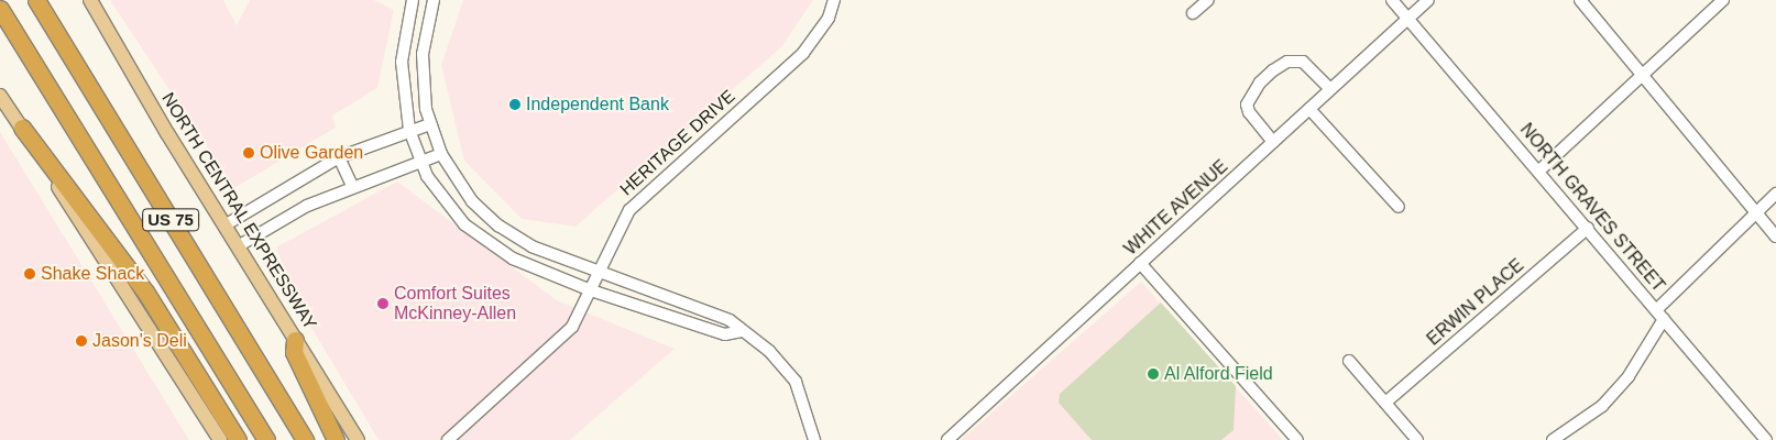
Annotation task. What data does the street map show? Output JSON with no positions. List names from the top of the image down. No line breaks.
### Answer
{"streets":{"highway":["US 75"],"main road":["NORTH CENTRAL EXPRESSWAY"],"street":["HERITAGE DRIVE","WHITE AVENUE","NORTH GRAVES STREET","ERWIN PLACE"]},"crossings":[["WHITE AVENUE","NORTH GRAVES STREET"],["NORTH GRAVES STREET","ERWIN PLACE"]],"places":["Independent Bank","Olive Garden","Shake Shack","Comfort Suites McKinney-Allen","Jason's Deli","Al Alford Field"]}
